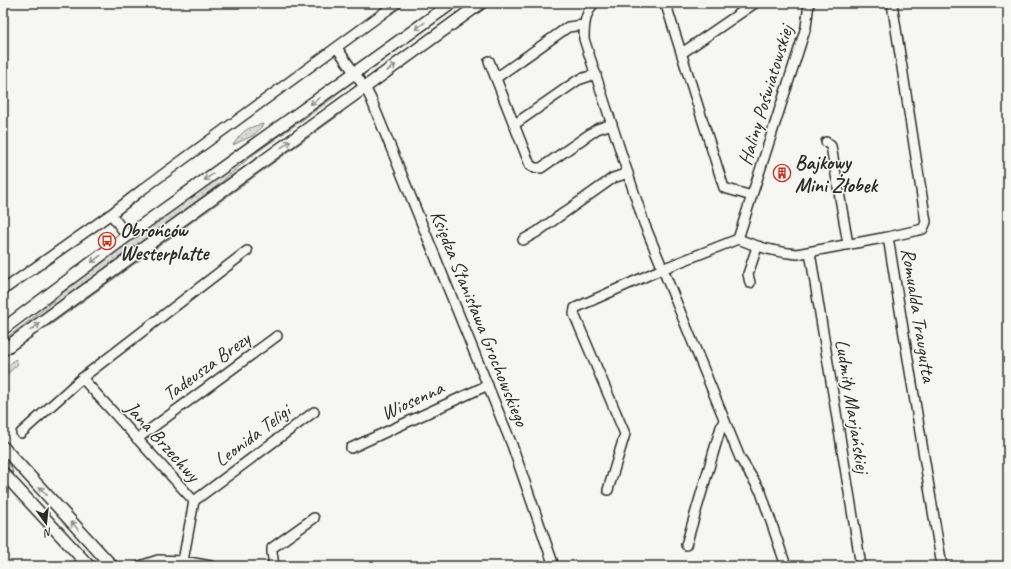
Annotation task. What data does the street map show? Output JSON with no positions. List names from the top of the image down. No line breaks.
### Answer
{"streets":{"street":["Haliny Poświatowskiej","Romualda Traugutta","Księdza Stanisława Grochowskiego","Tadeusza Brezy","Wiosenna","Ludmiły Marjańskiej","Leonida Teligi","Jana Brzechwy"]},"crossings":[["Księdza Stanisława Grochowskiego","Wiosenna"],["Tadeusza Brezy","Jana Brzechwy"],["Leonida Teligi","Jana Brzechwy"]],"places":{"building":["Bajkowy Mini Żłobek"],"bus stop":["Obrońców Westerplatte"]},"north":"bottom"}
